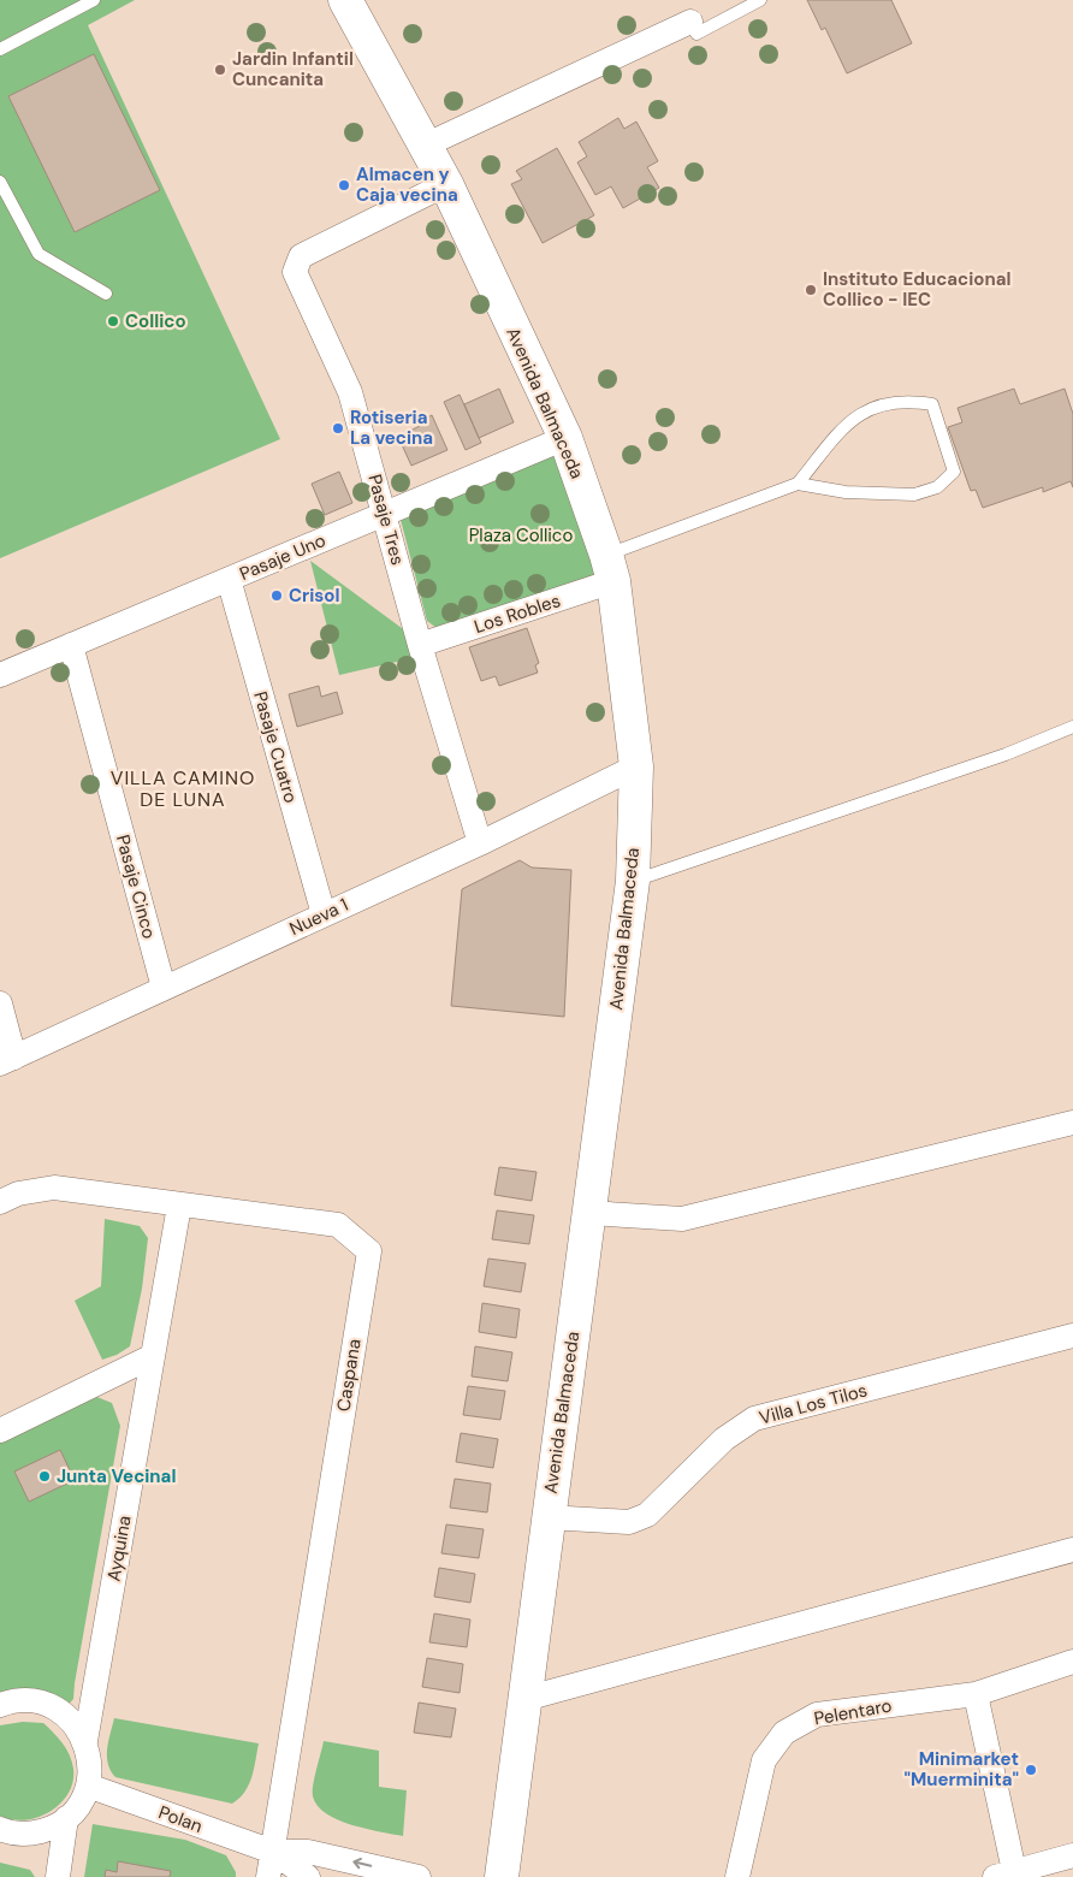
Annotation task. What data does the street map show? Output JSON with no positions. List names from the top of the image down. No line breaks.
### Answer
{"streets":{"main road":["Avenida Balmaceda"],"street":["Pasaje Tres","Pasaje Uno","Los Robles","Pasaje Cuatro","Pasaje Cinco","Nueva 1","Caspana","Villa Los Tilos","Ayquina","Pelentaro","Polan"]},"crossings":[["Avenida Balmaceda","Pasaje Tres"],["Avenida Balmaceda","Pasaje Uno"],["Avenida Balmaceda","Los Robles"],["Avenida Balmaceda","Nueva 1"],["Avenida Balmaceda","Villa Los Tilos"],["Pasaje Tres","Pasaje Uno"],["Pasaje Tres","Los Robles"],["Pasaje Tres","Nueva 1"],["Pasaje Uno","Pasaje Cuatro"],["Pasaje Uno","Pasaje Cinco"],["Pasaje Cuatro","Nueva 1"],["Pasaje Cinco","Nueva 1"],["Caspana","Ayquina"],["Caspana","Polan"]],"one_way":["Polan"],"districts":["VILLA CAMINO DE LUNA"],"parks":["Plaza Collico"],"places":["Jardin Infantil Cuncanita","Almacen y Caja vecina","Instituto Educacional Collico - IEC","Collico","Rotiseria La vecina","Crisol","Junta Vecinal","Minimarket \"Muerminita\""]}
